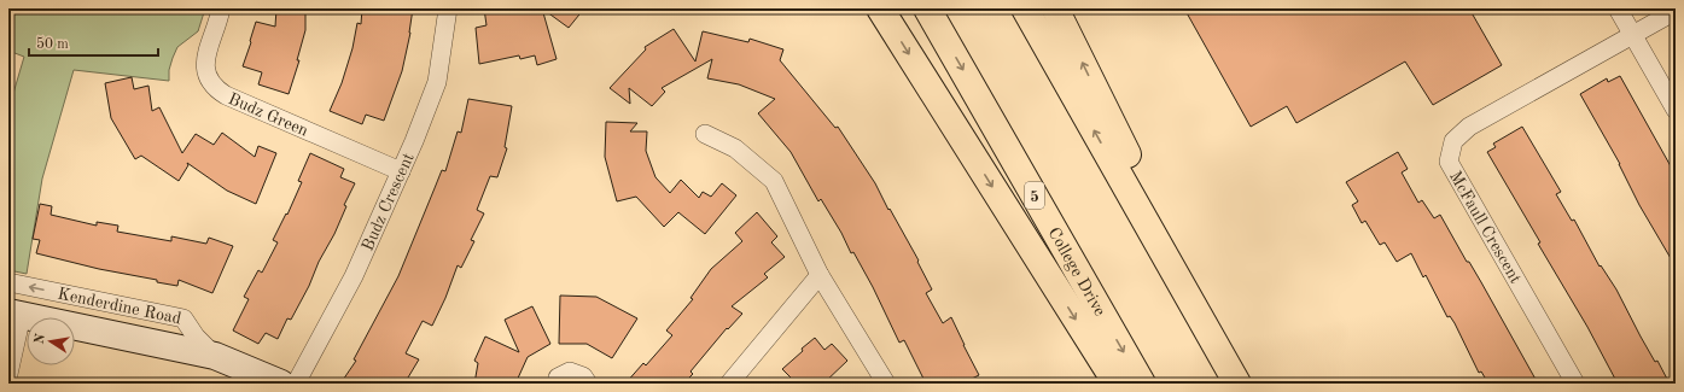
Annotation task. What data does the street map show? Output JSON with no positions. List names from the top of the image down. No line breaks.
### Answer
{"streets":{"highway":["5","College Drive"],"street":["Budz Green","Budz Crescent","McFaull Crescent","Kenderdine Road"]},"crossings":[["Budz Green","Budz Crescent"]],"scale_bar":"50 m","north":"left"}
